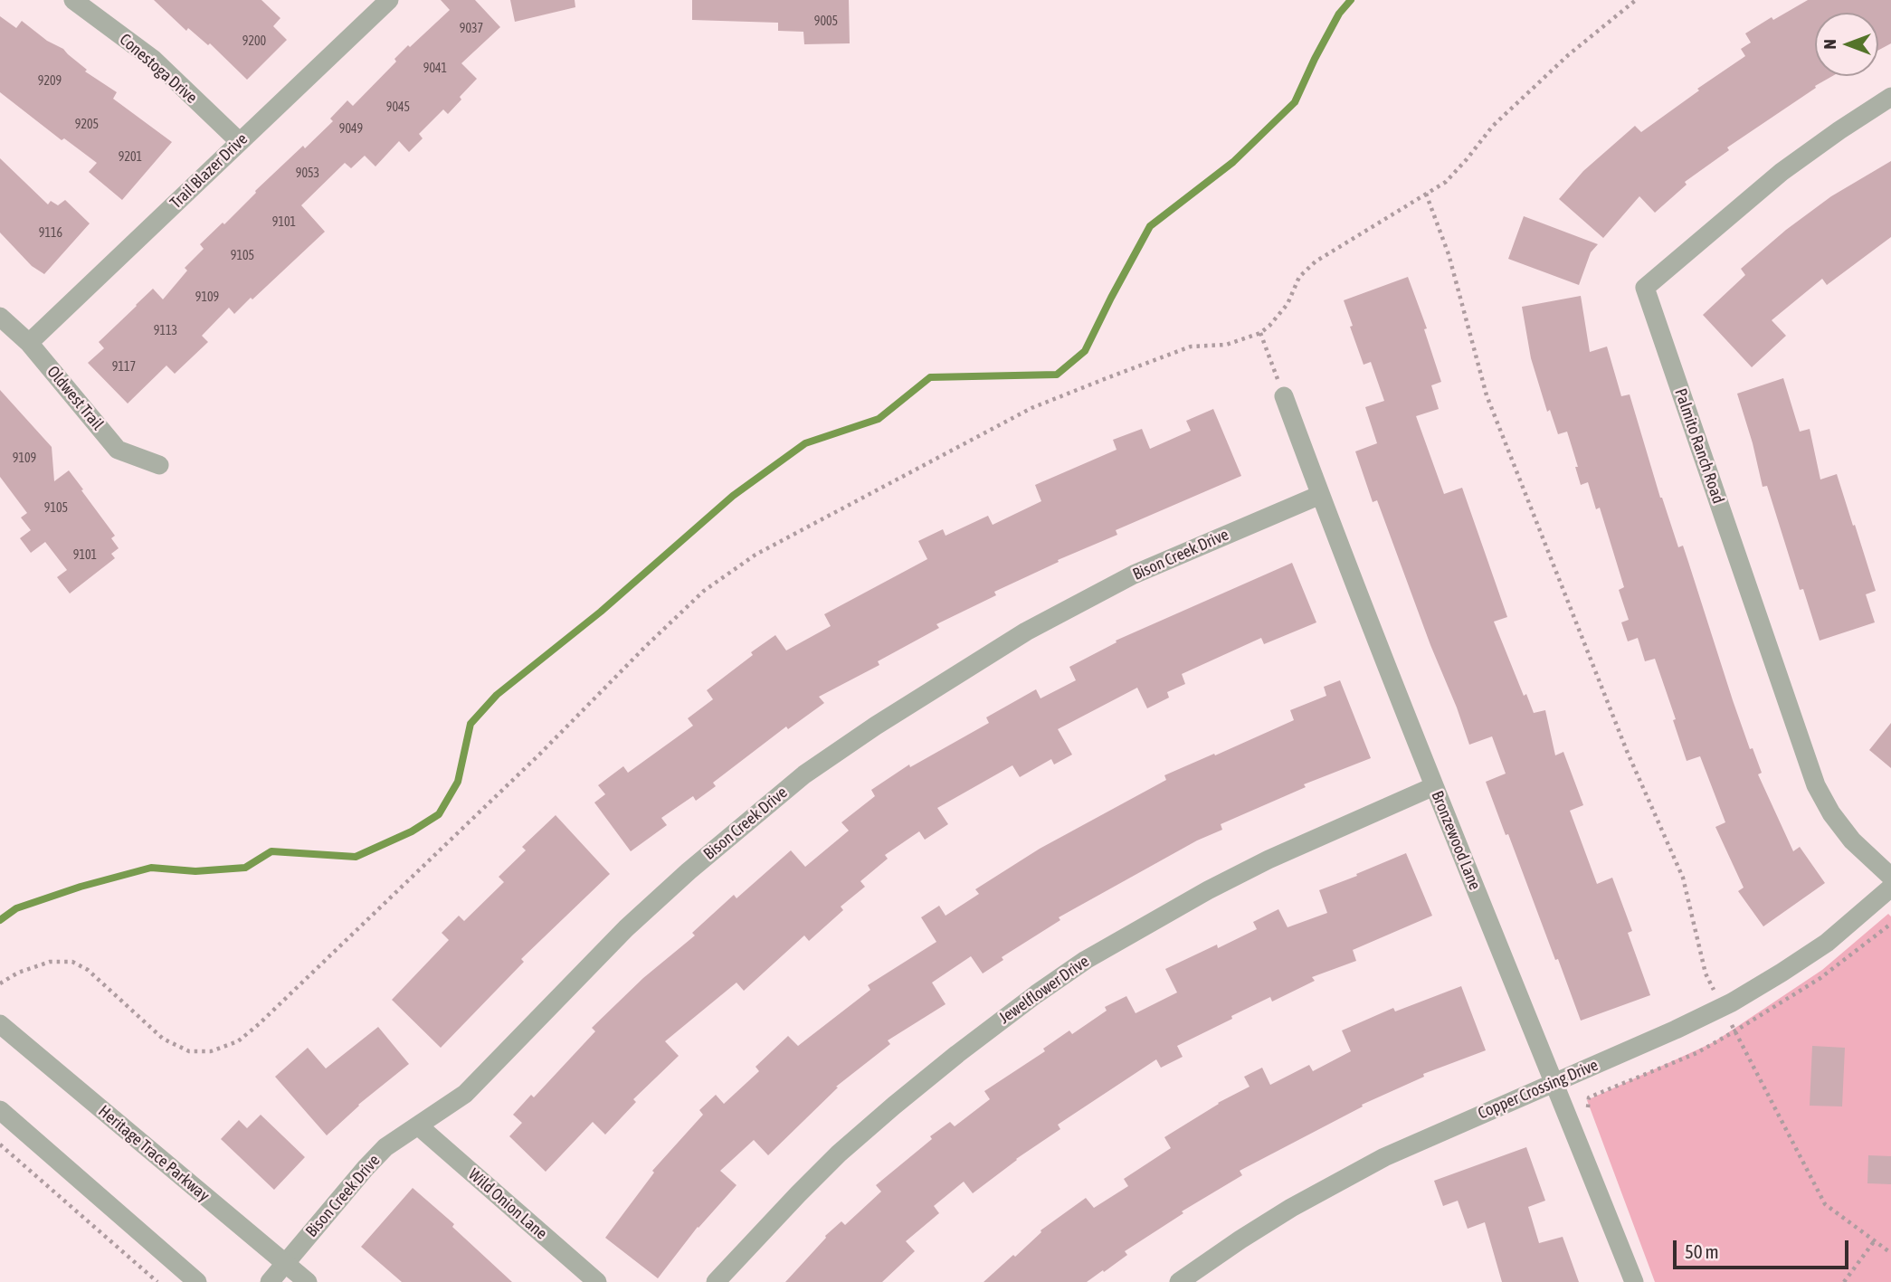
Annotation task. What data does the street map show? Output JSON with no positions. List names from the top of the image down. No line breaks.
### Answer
{"streets":{"street":["Conestoga Drive","Trail Blazer Drive","Oldwest Trail","Palmito Ranch Road","Bison Creek Drive","Bronzewood Lane","Jewelflower Drive","Copper Crossing Drive","Heritage Trace Parkway","Wild Onion Lane"]},"crossings":[["Conestoga Drive","Trail Blazer Drive"],["Trail Blazer Drive","Oldwest Trail"],["Bison Creek Drive","Bronzewood Lane"],["Bison Creek Drive","Heritage Trace Parkway"],["Bison Creek Drive","Wild Onion Lane"],["Bronzewood Lane","Jewelflower Drive"],["Bronzewood Lane","Copper Crossing Drive"]],"house_numbers":["9005","9037","9200","9041","9209","9045","9205","9049","9201","9053","9101","9116","9105","9109","9113","9117","9109","9105","9101"],"scale_bar":"50 m","north":"left"}
